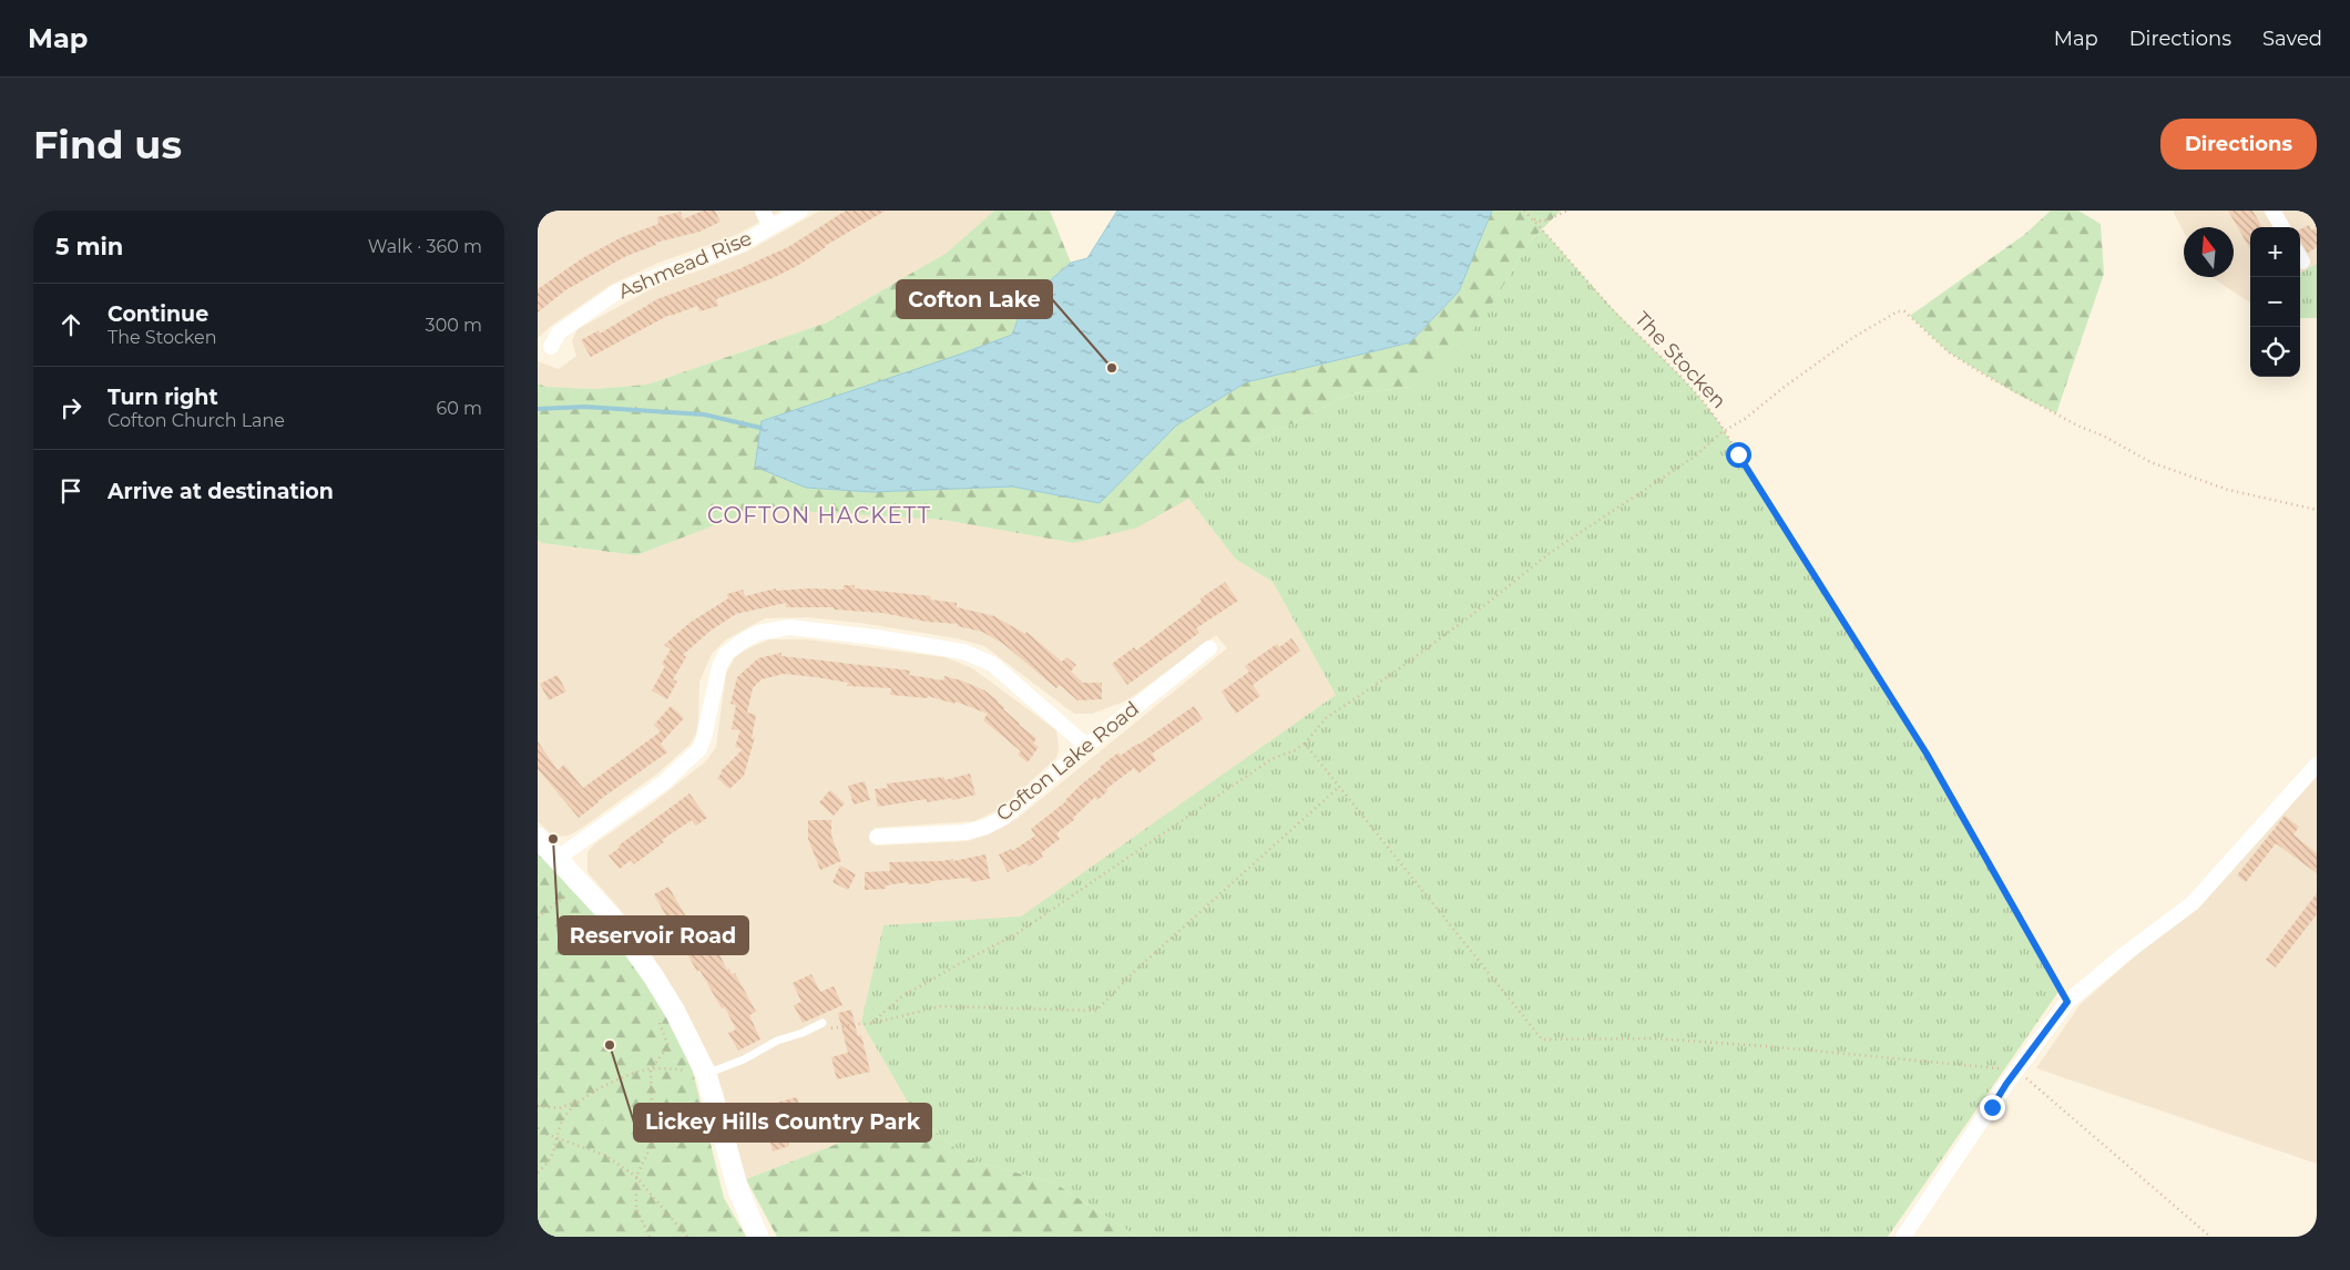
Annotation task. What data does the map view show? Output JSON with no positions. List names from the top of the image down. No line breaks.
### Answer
{"streets":{"street":["Ashmead Rise","Cofton Lake Road"],"path":["The Stocken"]},"districts":["COFTON HACKETT"],"places":["Cofton Lake","Reservoir Road","Lickey Hills Country Park"],"north":"top","page":{"header":"Map","nav":["Map","Directions","Saved"],"buttons":"Directions","title":"Find us","heading":["5 min","Walk · 360 m"],"map_buttons":["+","−"],"list":[["Continue","The Stocken","300 m"],["Turn right","Cofton Church Lane","60 m"],"Arrive at destination"]}}
